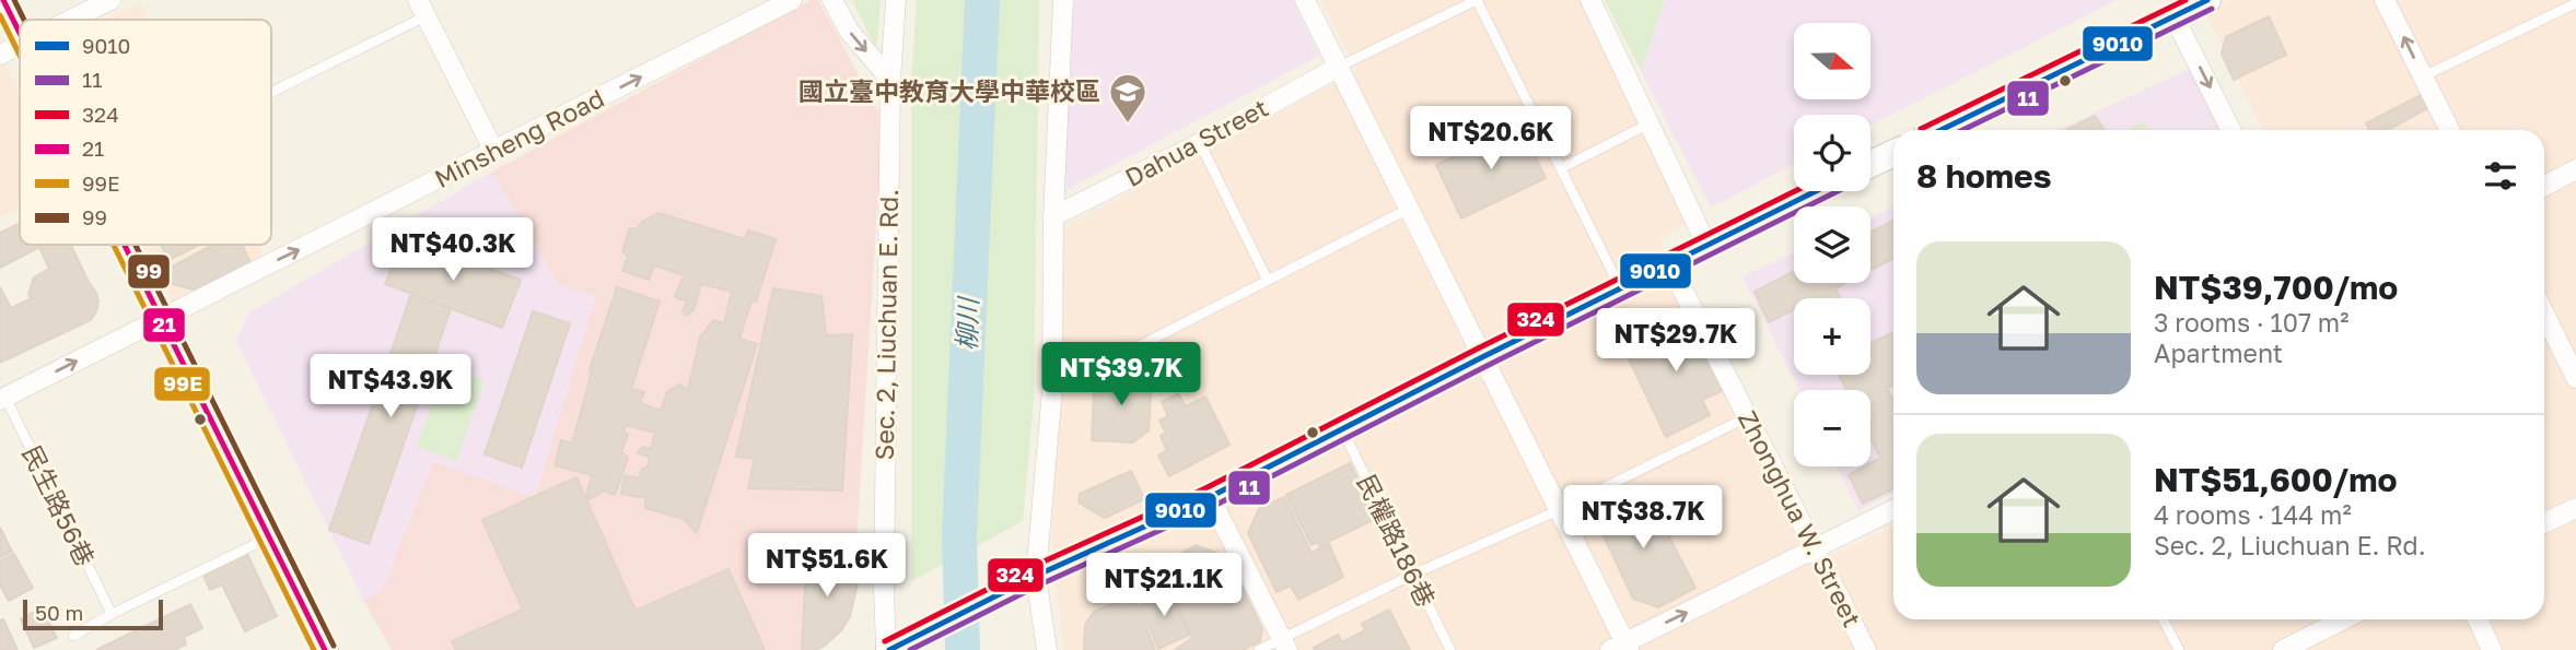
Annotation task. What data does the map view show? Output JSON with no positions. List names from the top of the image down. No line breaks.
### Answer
{"streets":{"street":["Minsheng Road","Dahua Street","Sec. 2, Liuchuan E. Rd.","Zhonghua W. Street"],"lane":["民生路56巷","民權路186巷"]},"crossings":[["Minsheng Road","民生路56巷"]],"one_way":["Minsheng Road"],"water":["柳川"],"places":{"school or university":["國立臺中教育大學中華校區"]},"lines":["transit line 9010","transit line 324","transit line 21","transit line 99","transit line 11","transit line 99E"],"legend":["9010","11","324","21","99E","99"],"scale_bar":"50 m","north":"right","page":{"map_buttons":["+","−"],"price":["NT$20.6K","NT$40.3K","NT$29.7K","NT$39.7K","NT$43.9K","NT$38.7K","NT$51.6K","NT$21.1K"],"heading":"8 homes","list":[{"name":"NT$39,700/mo","note":"3 rooms · 107 m² · Apartment"},{"name":"NT$51,600/mo","note":"4 rooms · 144 m² · Sec. 2, Liuchuan E. Rd."}],"scale":"50 m"}}
